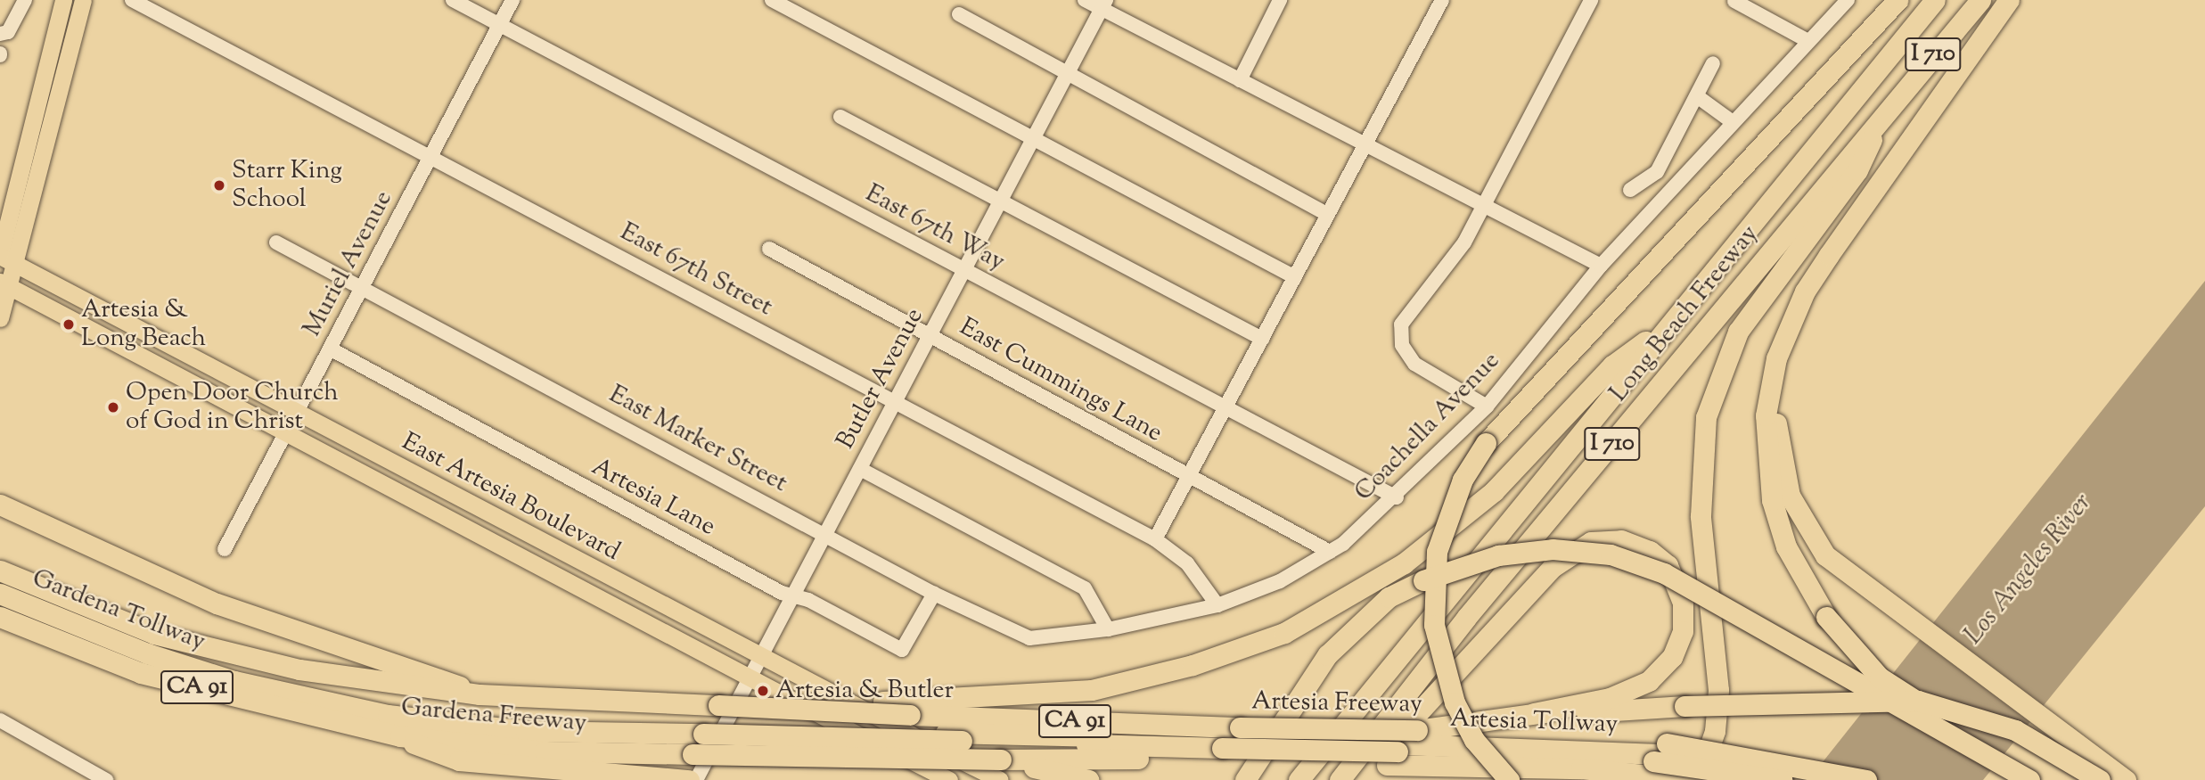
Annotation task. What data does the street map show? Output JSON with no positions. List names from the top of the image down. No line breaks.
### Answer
{"streets":{"highway":["I 710","Long Beach Freeway","Gardena Tollway","CA 91","Artesia Freeway","Gardena Freeway","Artesia Tollway"],"main road":["East Artesia Boulevard"],"street":["East 67th Way","Muriel Avenue","East 67th Street","Butler Avenue","East Cummings Lane","Coachella Avenue","East Marker Street","Artesia Lane"]},"crossings":[["East 67th Way","Muriel Avenue"],["East 67th Way","Butler Avenue"],["East 67th Way","Coachella Avenue"],["Muriel Avenue","East 67th Street"],["Muriel Avenue","East Marker Street"],["Muriel Avenue","East Artesia Boulevard"],["Muriel Avenue","Artesia Lane"],["East 67th Street","Butler Avenue"],["East 67th Street","Coachella Avenue"],["Butler Avenue","East Cummings Lane"],["Butler Avenue","East Marker Street"],["Butler Avenue","East Artesia Boulevard"],["Butler Avenue","Artesia Lane"],["East Cummings Lane","Coachella Avenue"],["Coachella Avenue","East Marker Street"],["East Marker Street","Artesia Lane"],["East Artesia Boulevard","Artesia Freeway"],["East Artesia Boulevard","Gardena Freeway"],["Gardena Tollway","Artesia Freeway"],["Gardena Tollway","Gardena Freeway"],["Artesia Freeway","Gardena Freeway"],["Artesia Freeway","Artesia Tollway"]],"water":["Los Angeles River"],"places":["Starr King School","Artesia & Long Beach","Open Door Church of God in Christ","Artesia & Butler"]}
